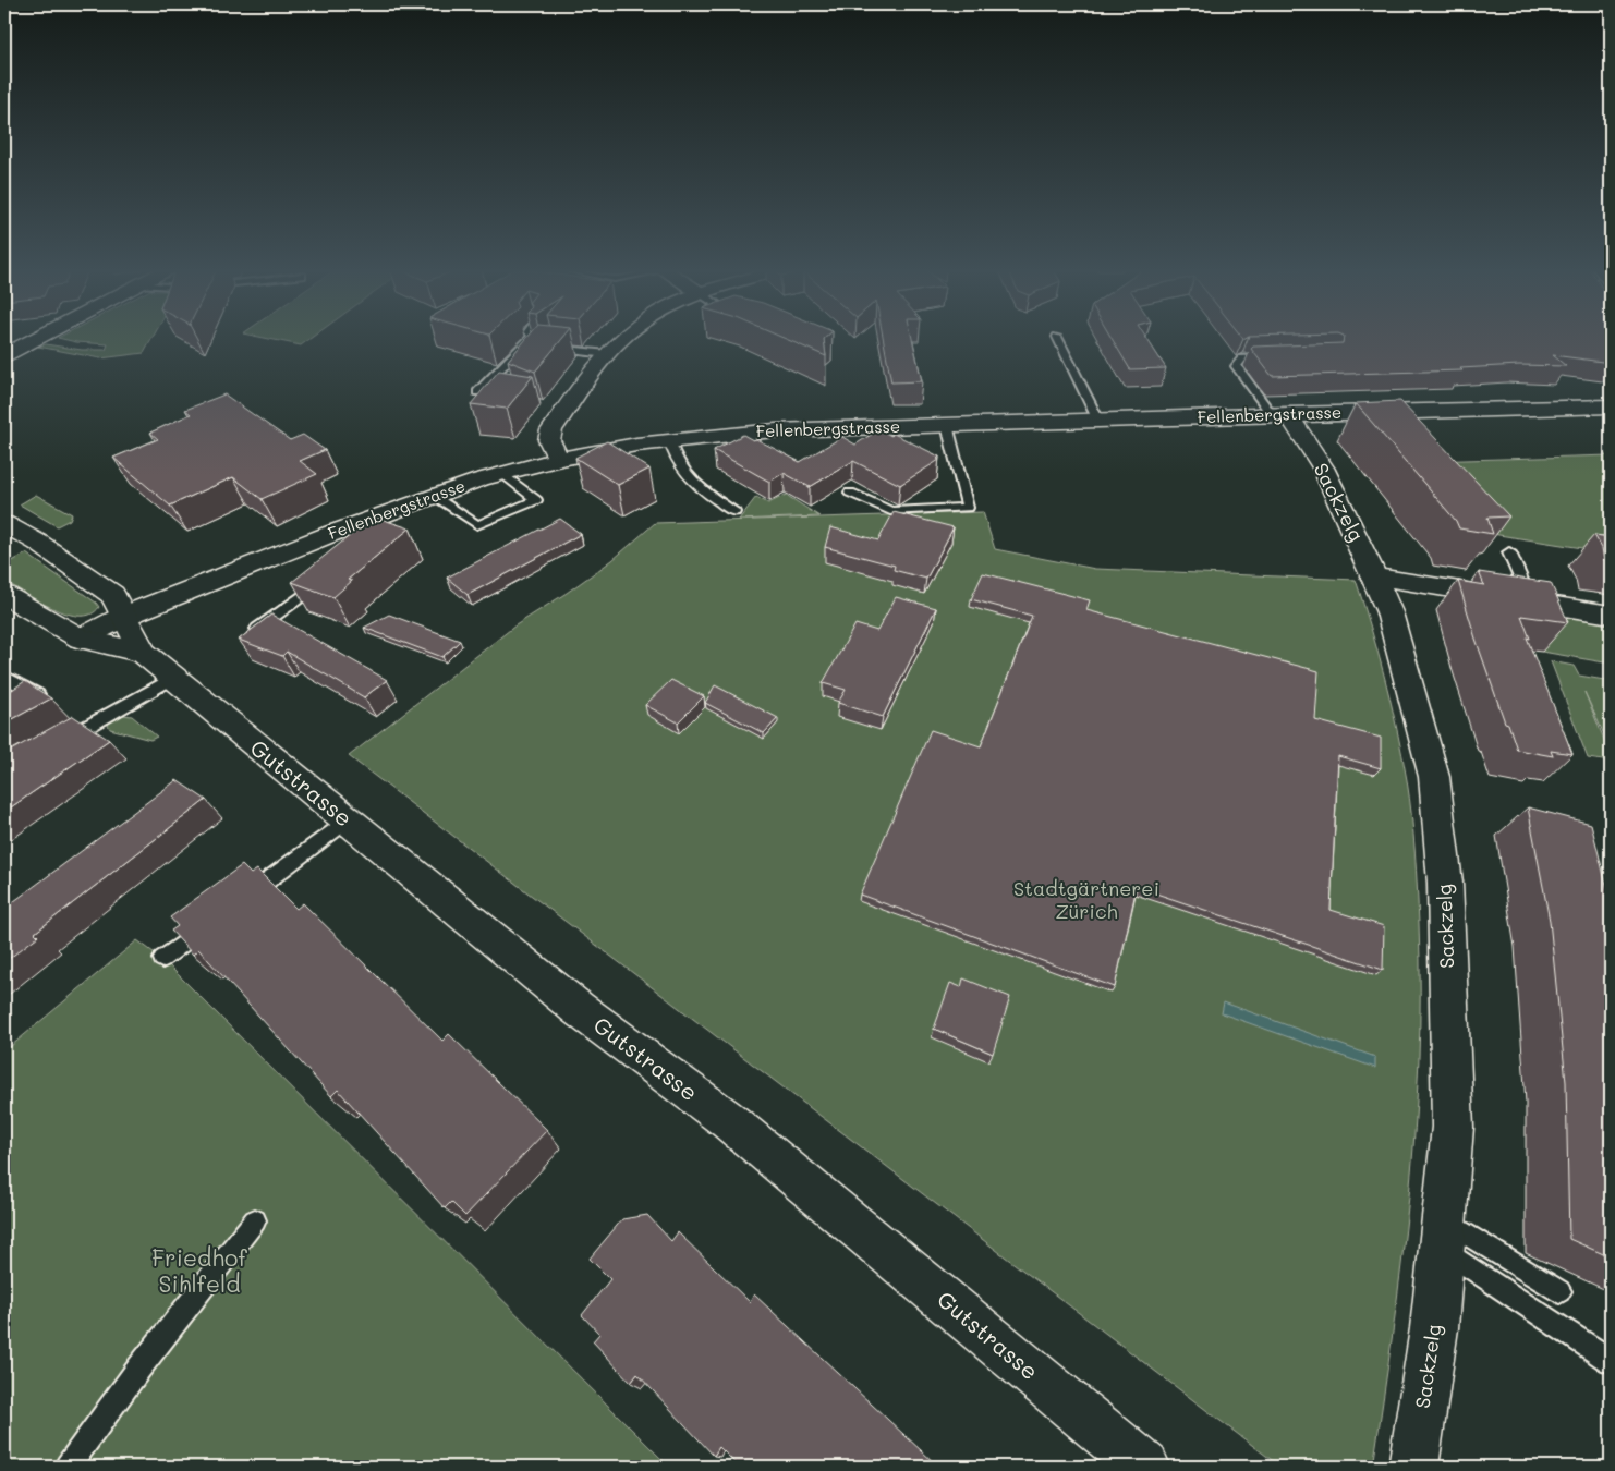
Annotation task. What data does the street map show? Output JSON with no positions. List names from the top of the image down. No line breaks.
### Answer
{"streets":{"street":["Fellenbergstrasse","Sackzelg","Gutstrasse"]},"crossings":[["Fellenbergstrasse","Sackzelg"],["Fellenbergstrasse","Gutstrasse"]],"parks":["Stadtgärtnerei Zürich","Friedhof Sihlfeld"]}
